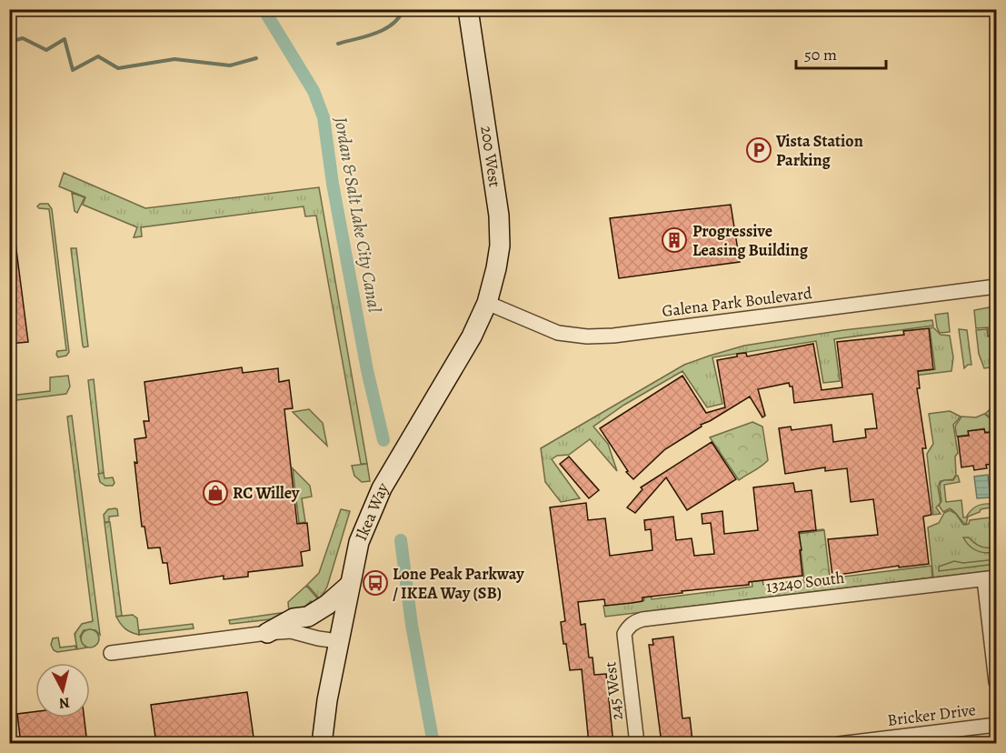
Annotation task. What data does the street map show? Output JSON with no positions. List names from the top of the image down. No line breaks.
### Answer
{"streets":{"main road":["200 West","Ikea Way"],"street":["Galena Park Boulevard","13240 South","245 West","Bricker Drive"]},"crossings":[["200 West","Galena Park Boulevard"],["200 West","Ikea Way"],["Galena Park Boulevard","Ikea Way"],["13240 South","245 West"]],"water":["Jordan & Salt Lake City Canal"],"places":{"parking":["Vista Station Parking"],"building":["Progressive Leasing Building"],"shop":["RC Willey"],"bus stop":["Lone Peak Parkway / IKEA Way (SB)"]},"scale_bar":"50 m","north":"bottom"}
